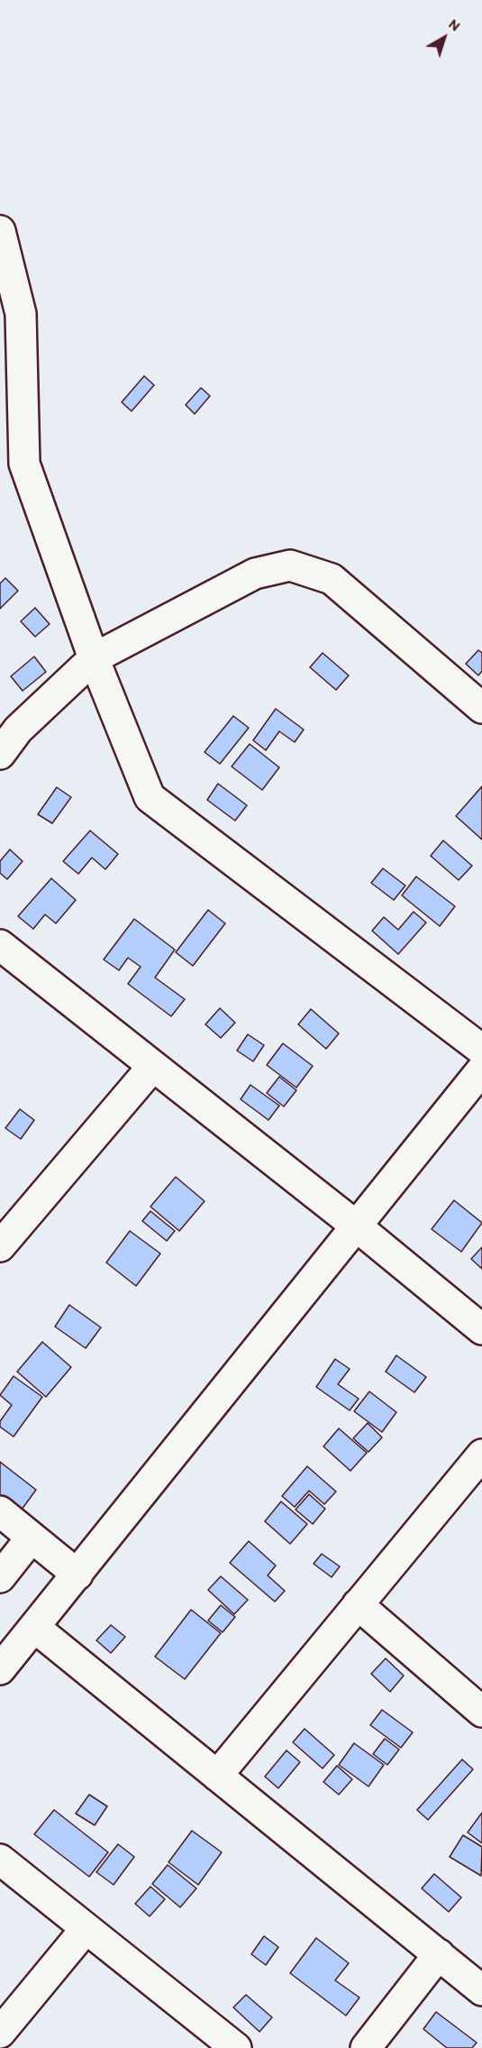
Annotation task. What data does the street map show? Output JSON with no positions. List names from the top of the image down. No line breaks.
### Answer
{"north":"top right"}
